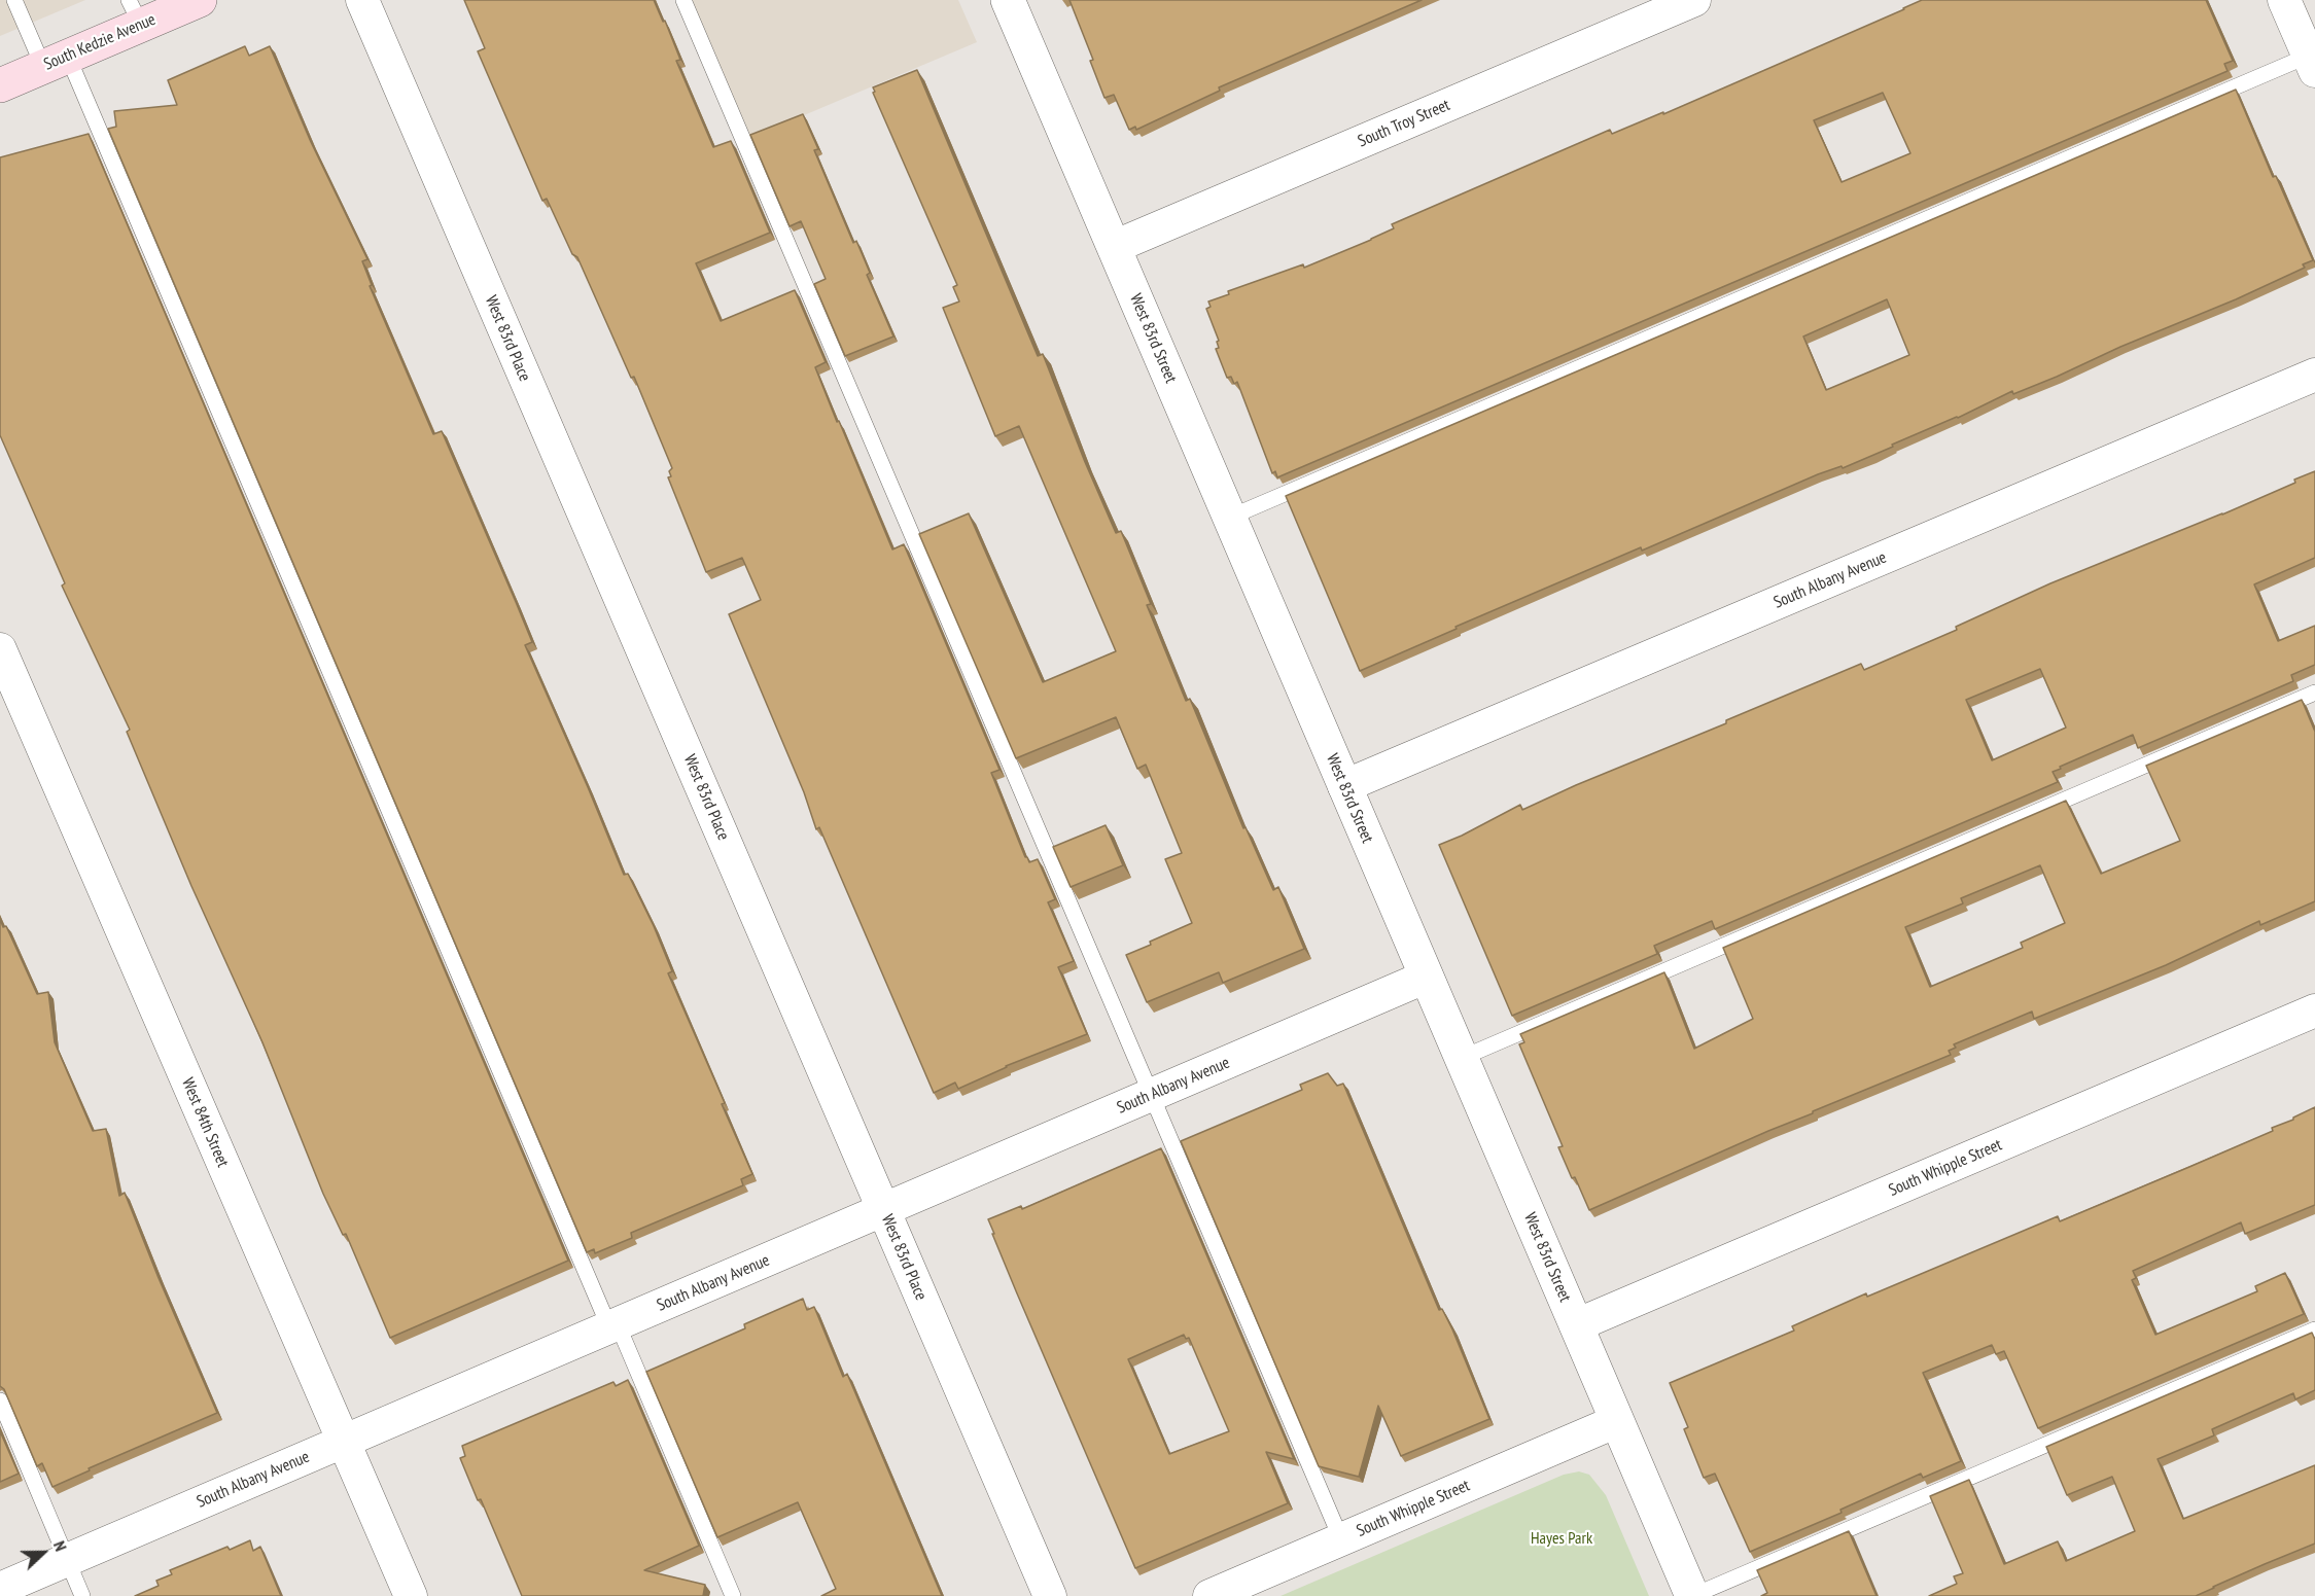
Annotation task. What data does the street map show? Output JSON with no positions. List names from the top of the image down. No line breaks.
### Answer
{"streets":{"main road":["South Kedzie Avenue"],"street":["South Troy Street","West 83rd Place","West 83rd Street","South Albany Avenue","West 84th Street","South Whipple Street"]},"crossings":[["South Troy Street","West 83rd Street"],["West 83rd Place","South Albany Avenue"],["West 83rd Street","South Albany Avenue"],["West 83rd Street","South Whipple Street"],["South Albany Avenue","West 84th Street"]],"parks":["Hayes Park"],"north":"right"}
